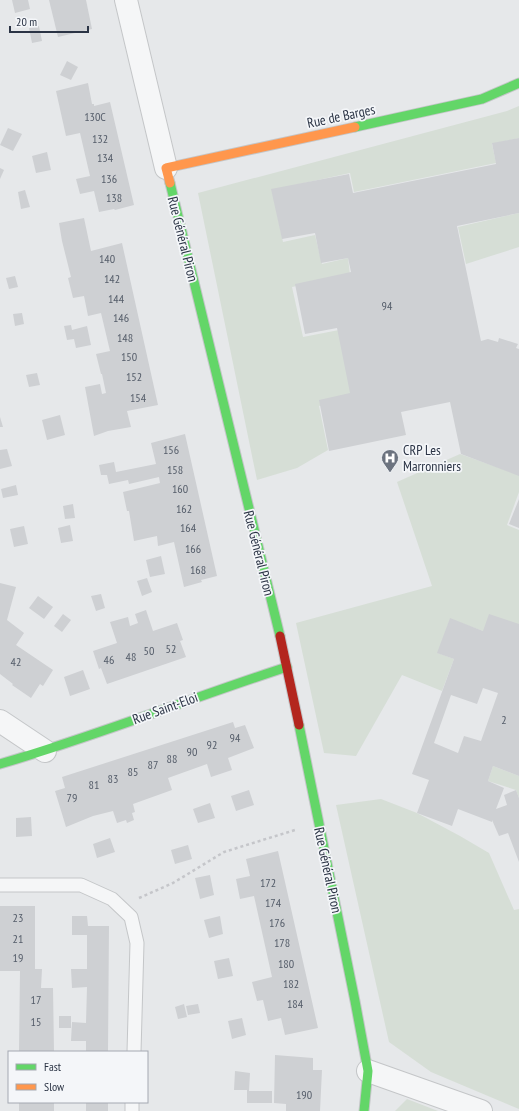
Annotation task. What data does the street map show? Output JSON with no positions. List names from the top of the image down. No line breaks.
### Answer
{"streets":{"street":["Rue de Barges","Rue Général Piron","Rue Saint-Eloi"]},"crossings":[["Rue de Barges","Rue Général Piron"],["Rue Général Piron","Rue Saint-Eloi"]],"places":{"hospital":["CRP Les Marronniers"]},"house_numbers":["130C","132","134","136","138","140","142","144","94","146","148","150","152","154","156","158","160","162","164","166","168","52","50","48","46","42","2","94","92","90","88","87","85","83","81","79","172","174","23","176","21","178","19","180","182","17","184","15","190"],"legend":["Fast","Slow"],"scale_bar":"20 m"}
